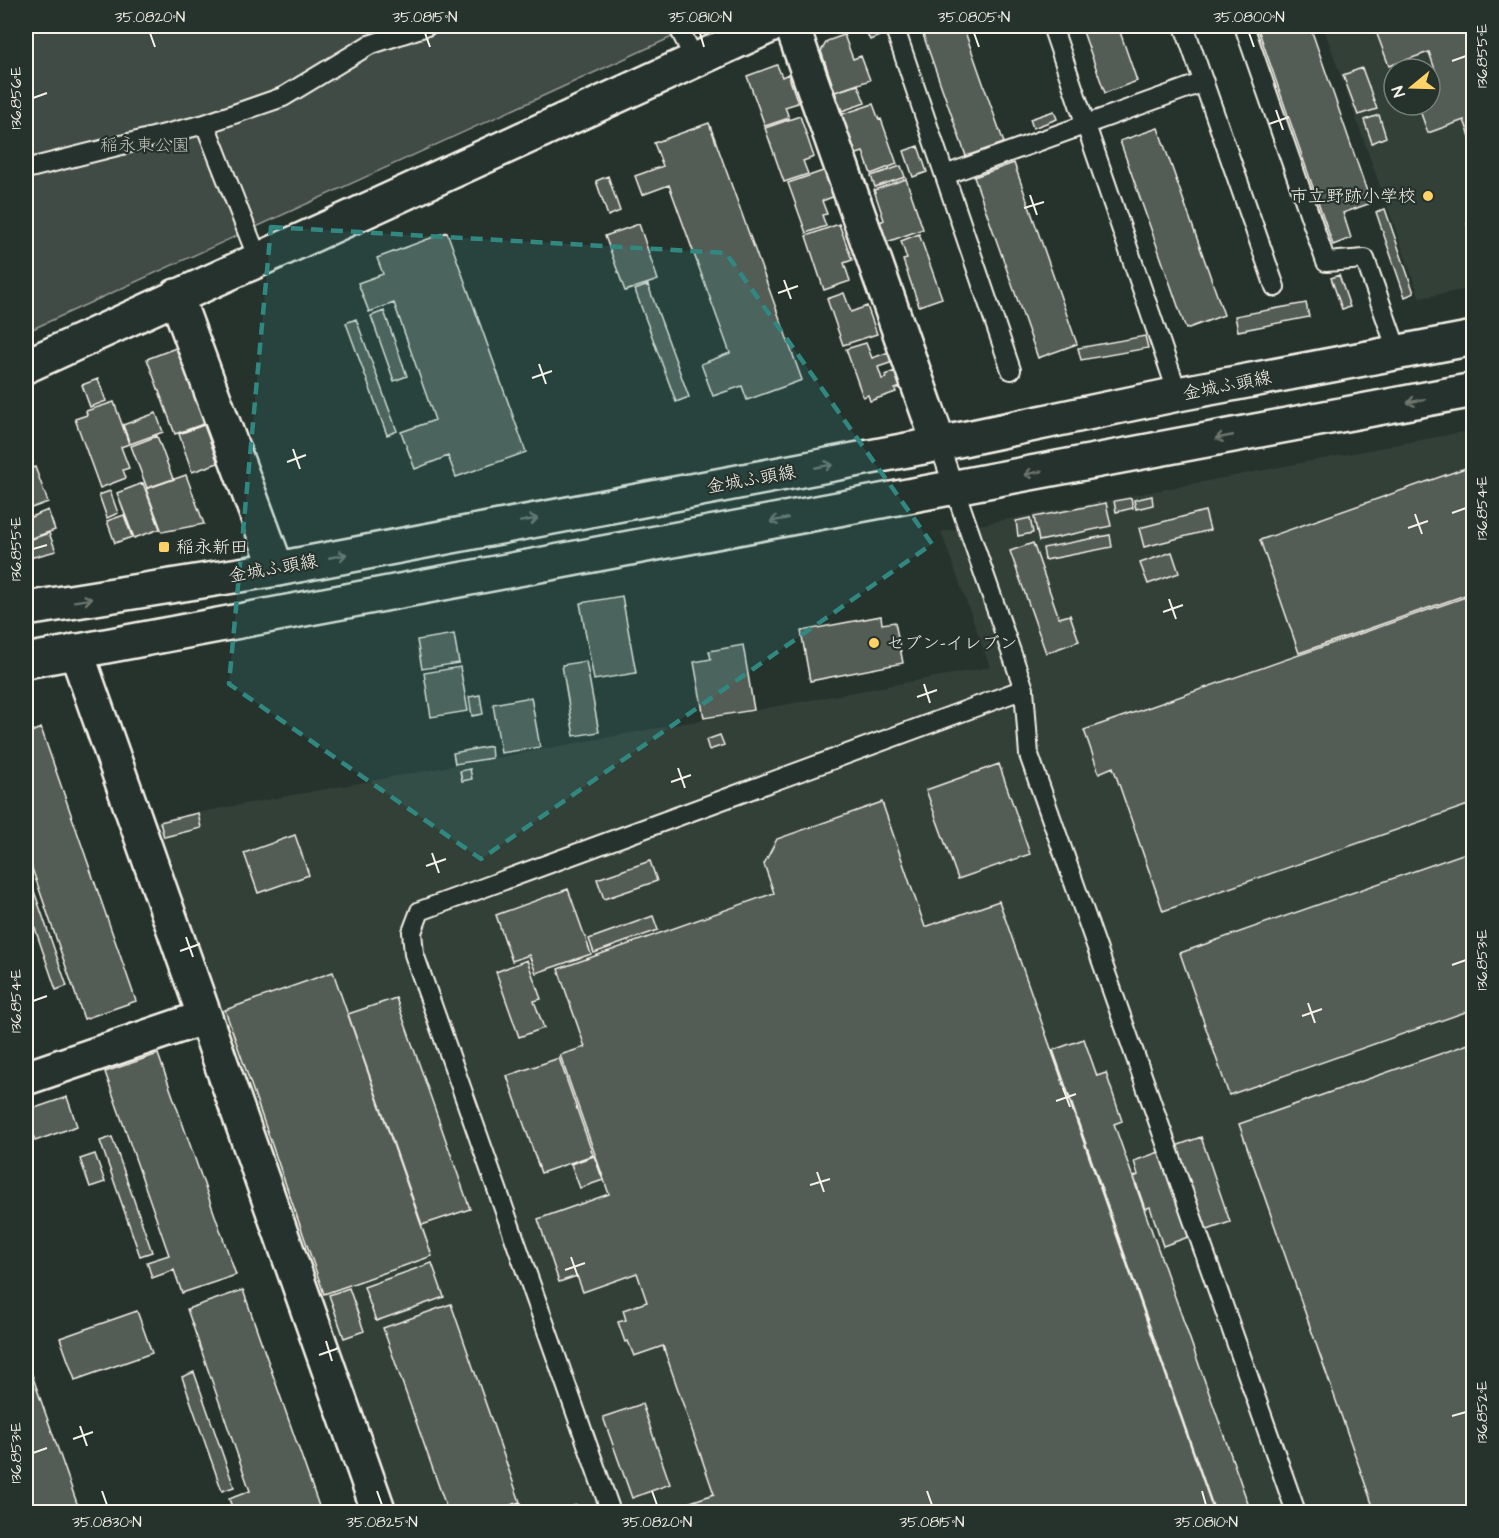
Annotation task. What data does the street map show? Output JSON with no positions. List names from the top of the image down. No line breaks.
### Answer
{"streets":{"main road":["金城ふ頭線"]},"parks":["稲永東公園"],"places":{"other":["市立野跡小学校","セブン-イレブン"],"transit":["稲永新田"]},"north":"left","coordinates":["35.0820°N","35.0815°N","35.0810°N","35.0805°N","35.0800°N","136.855°E","136.856°E","136.854°E","136.853°E","136.852°E","35.0830°N","35.0825°N"]}
